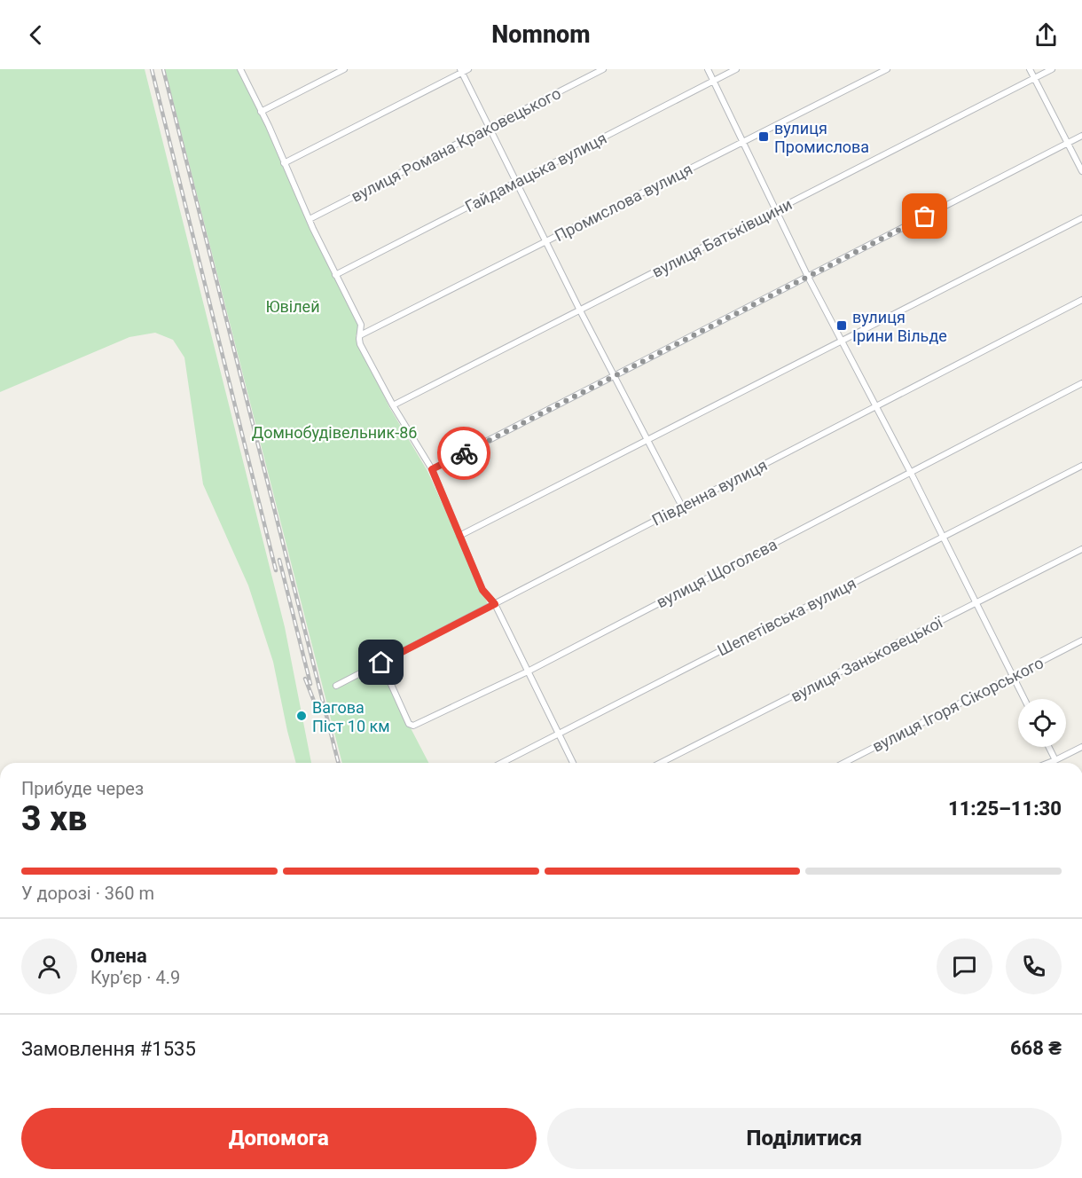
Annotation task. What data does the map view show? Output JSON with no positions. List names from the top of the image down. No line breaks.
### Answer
{"streets":{"street":["вулиця Романа Краковецького","Гайдамацька вулиця","Промислова вулиця","вулиця Батьківщини","Південна вулиця","вулиця Щоголєва","Шепетівська вулиця","вулиця Заньковецької","вулиця Ігоря Сікорського"]},"crossings":[["Південна вулиця","вулиця Щоголєва"]],"parks":["Ювілей","Домнобудівельник-86"],"places":{"transit":["вулиця Промислова","вулиця Ірини Вільде"],"other":["Вагова Піст 10 км"]},"page":{"header":"Nomnom","heading":["3 хв","Прибуде через","11:25–11:30"],"panel":["Олена","Кур’єр · 4.9","Замовлення #1535","668 ₴"],"bar":"У дорозі · 360 m","buttons":["Допомога","Поділитися"]}}
